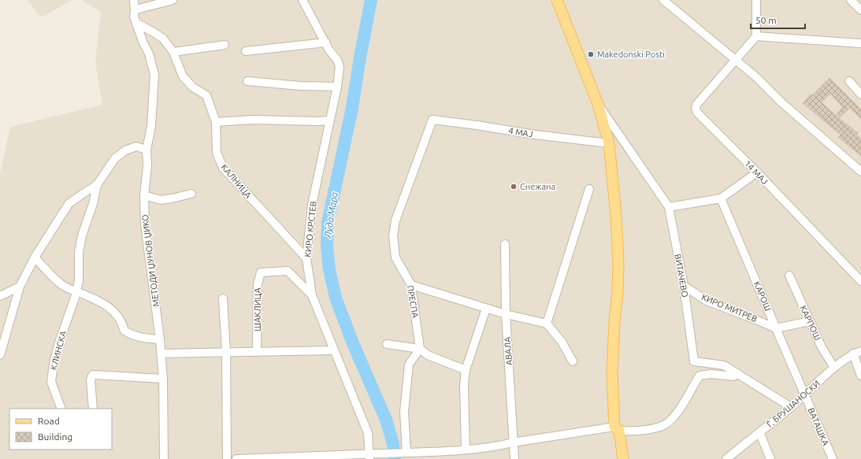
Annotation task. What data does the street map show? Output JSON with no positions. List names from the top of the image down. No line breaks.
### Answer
{"streets":{"street":["4 МАЈ","14 МАЈ","КАЛНИЦА","КИРО КРСТЕВ","МЕТОДИ ЏУНОВ ЏИКО","ВИТАЧЕВО","КАРОШ","ПРЕСПА","КИРО МИТРЕВ","ШАКЛИЦА","КАРПОШ","КЛИНСКА","АВАЛА","Ѓ. БРУШАНОСКИ","ВАТАШКА"]},"crossings":[["4 МАЈ","ПРЕСПА"],["КАЛНИЦА","КИРО КРСТЕВ"],["КАЛНИЦА","МЕТОДИ ЏУНОВ ЏИКО"],["КИРО КРСТЕВ","ШАКЛИЦА"],["ВИТАЧЕВО","КИРО МИТРЕВ"],["ВИТАЧЕВО","Ѓ. БРУШАНОСКИ"],["КАРОШ","КИРО МИТРЕВ"],["КАРОШ","Ѓ. БРУШАНОСКИ"],["КАРОШ","ВАТАШКА"],["КАРПОШ","Ѓ. БРУШАНОСКИ"],["Ѓ. БРУШАНОСКИ","ВАТАШКА"]],"water":["Луда Мара"],"places":["Makedonski Posti","Снежана"],"legend":["Road","Building"],"scale_bar":"50 m"}
